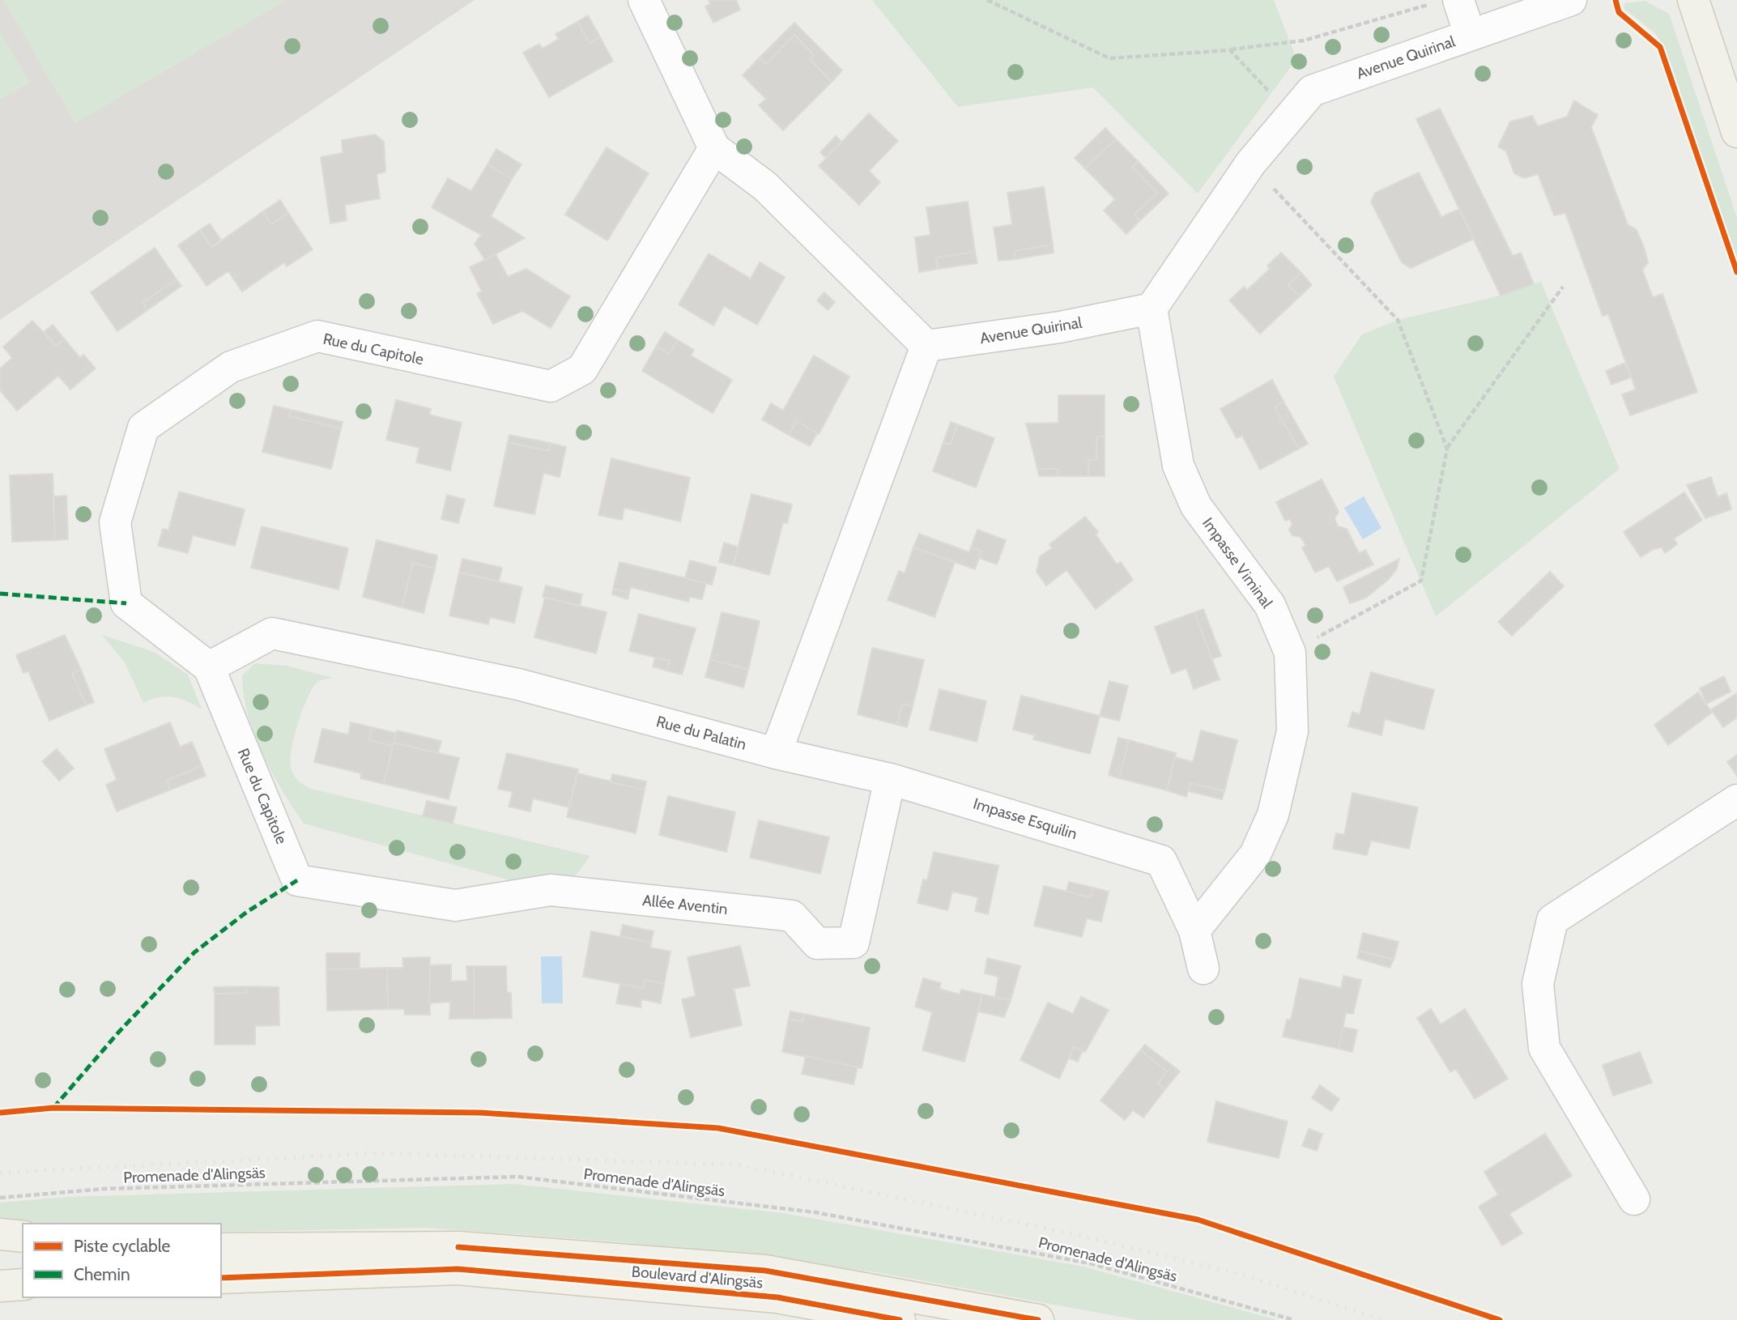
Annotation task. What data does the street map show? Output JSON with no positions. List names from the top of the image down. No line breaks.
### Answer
{"streets":{"main road":["Boulevard d'Alingsäs"],"street":["Avenue Quirinal","Rue du Capitole","Impasse Viminal","Rue du Palatin","Impasse Esquilin","Allée Aventin"],"path":["Promenade d'Alingsäs"]},"crossings":[["Avenue Quirinal","Impasse Viminal"],["Rue du Capitole","Rue du Palatin"],["Rue du Capitole","Allée Aventin"],["Impasse Viminal","Impasse Esquilin"],["Rue du Palatin","Impasse Esquilin"],["Impasse Esquilin","Allée Aventin"]],"legend":["Piste cyclable","Chemin"]}
